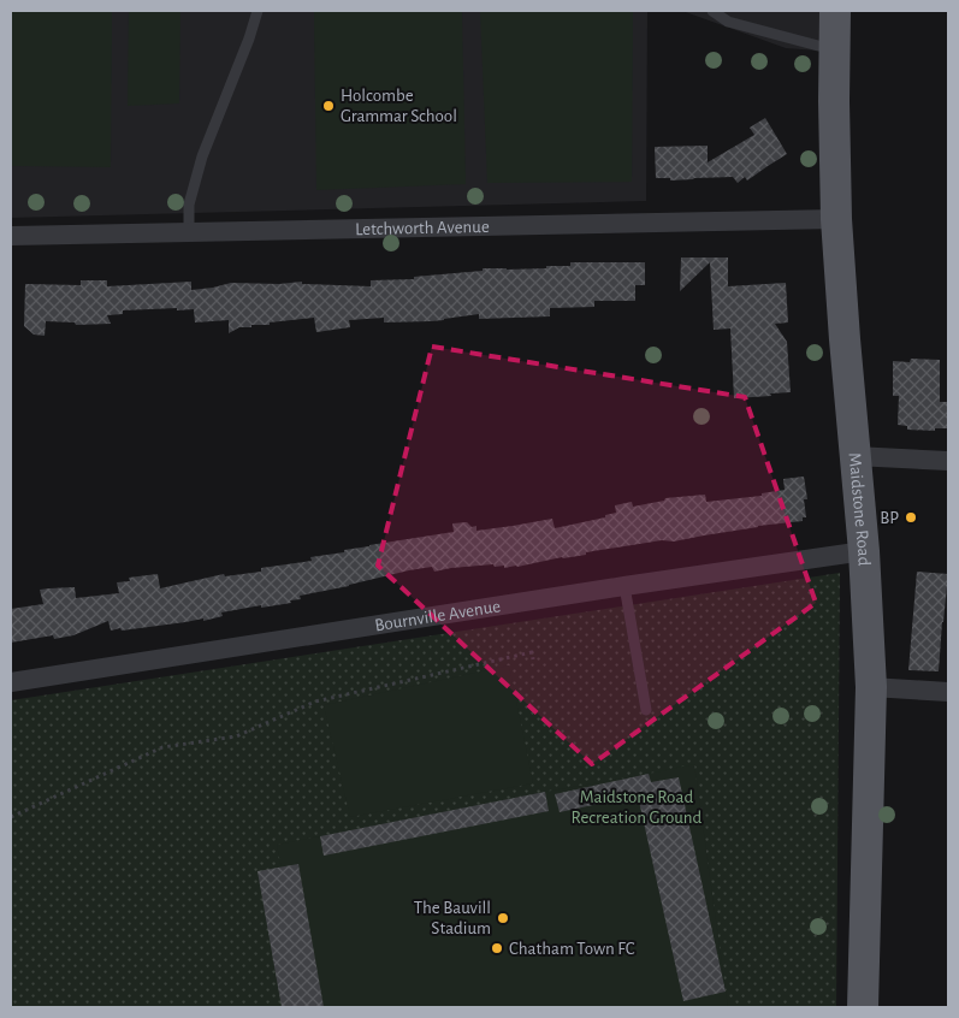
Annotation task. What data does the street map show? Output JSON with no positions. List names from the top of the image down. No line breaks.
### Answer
{"streets":{"main road":["Maidstone Road"],"street":["Letchworth Avenue","Bournville Avenue"]},"crossings":[["Letchworth Avenue","Maidstone Road"],["Maidstone Road","Bournville Avenue"]],"parks":["Maidstone Road Recreation Ground"],"places":["Holcombe Grammar School","BP","The Bauvill Stadium","Chatham Town FC"]}
